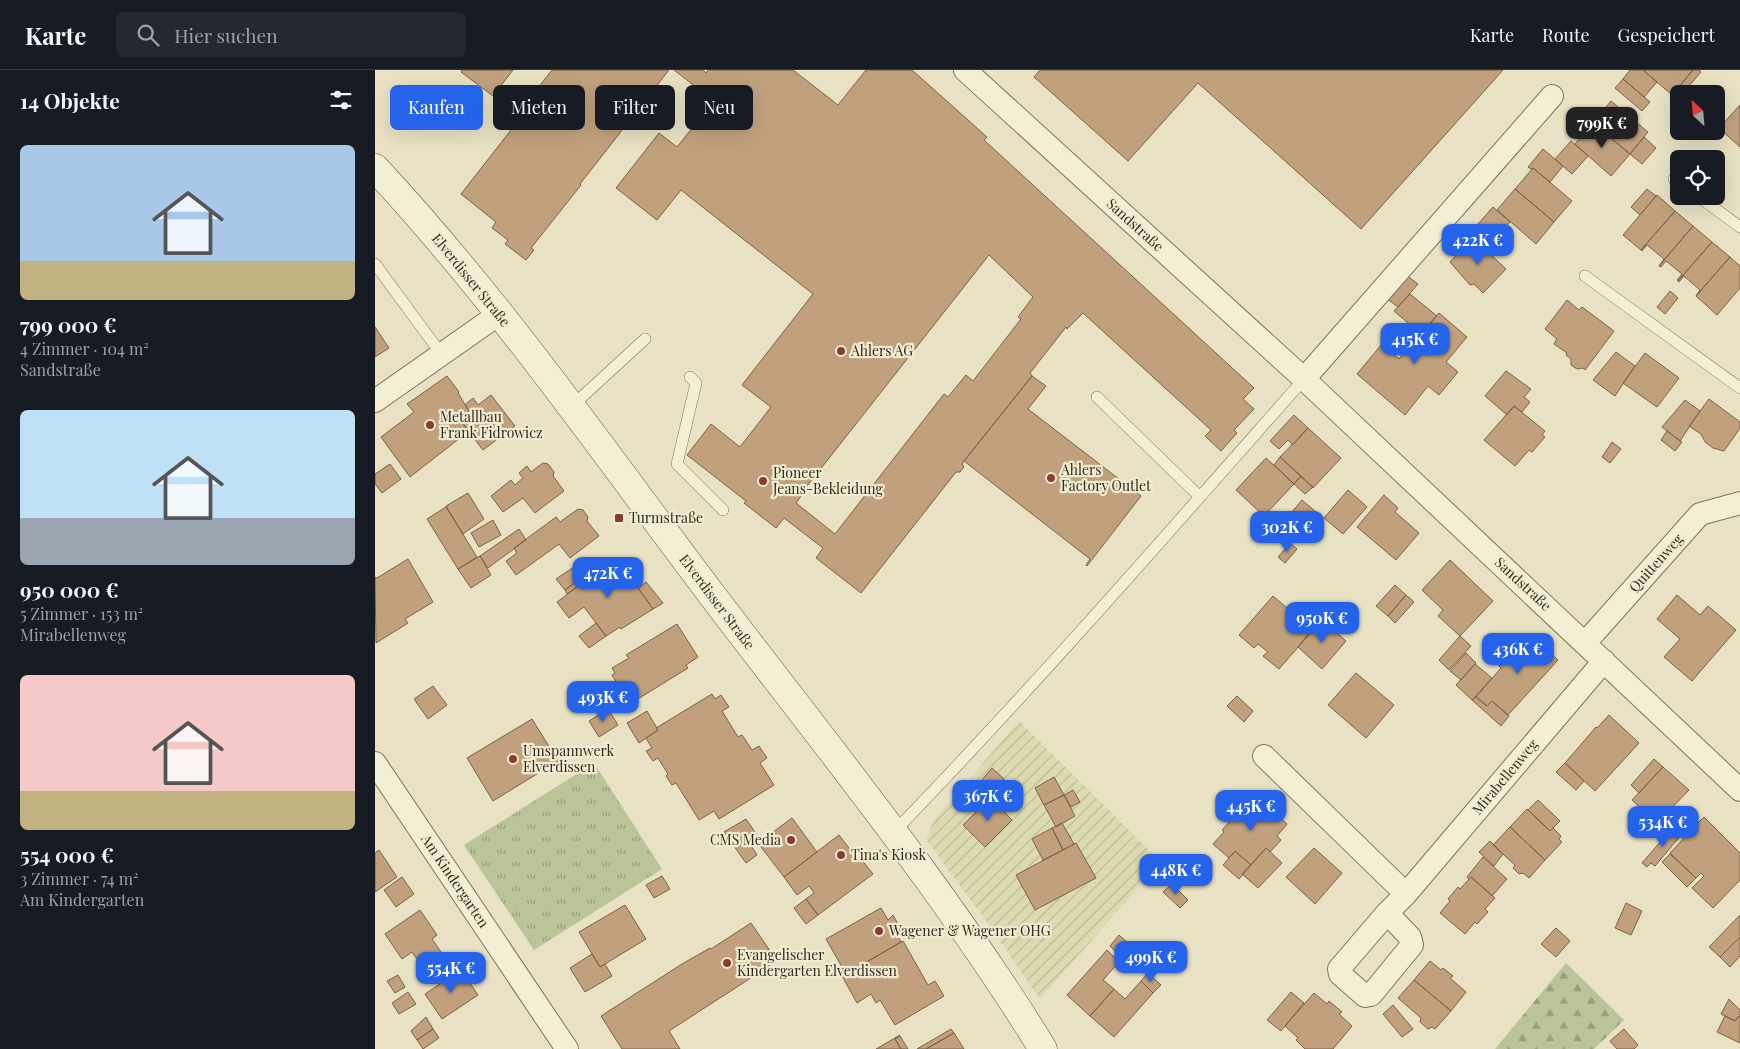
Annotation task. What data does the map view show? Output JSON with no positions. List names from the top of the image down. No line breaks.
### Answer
{"streets":{"main road":["Elverdisser Straße"],"street":["Sandstraße","Quittenweg","Mirabellenweg","Am Kindergarten"]},"crossings":[["Sandstraße","Quittenweg"],["Sandstraße","Mirabellenweg"]],"places":{"other":["Ahlers AG","Metallbau Frank Fidrowicz","Ahlers Factory Outlet","Pioneer Jeans-Bekleidung","Umspannwerk Elverdissen","CMS Media","Tina's Kiosk","Wagener & Wagener OHG","Evangelischer Kindergarten Elverdissen"],"transit":["Turmstraße"]},"north":"top left","page":{"header":"Karte","search":"Hier suchen","nav":["Karte","Route","Gespeichert"],"heading":"14 Objekte","chip":["Kaufen","Mieten","Filter","Neu"],"price":["799K €","422K €","415K €","302K €","472K €","950K €","436K €","493K €","367K €","445K €","534K €","448K €","499K €","554K €"],"list":[{"name":"799 000 €","note":"4 Zimmer · 104 m² · Sandstraße"},{"name":"950 000 €","note":"5 Zimmer · 153 m² · Mirabellenweg"},{"name":"554 000 €","note":"3 Zimmer · 74 m² · Am Kindergarten"}]}}
